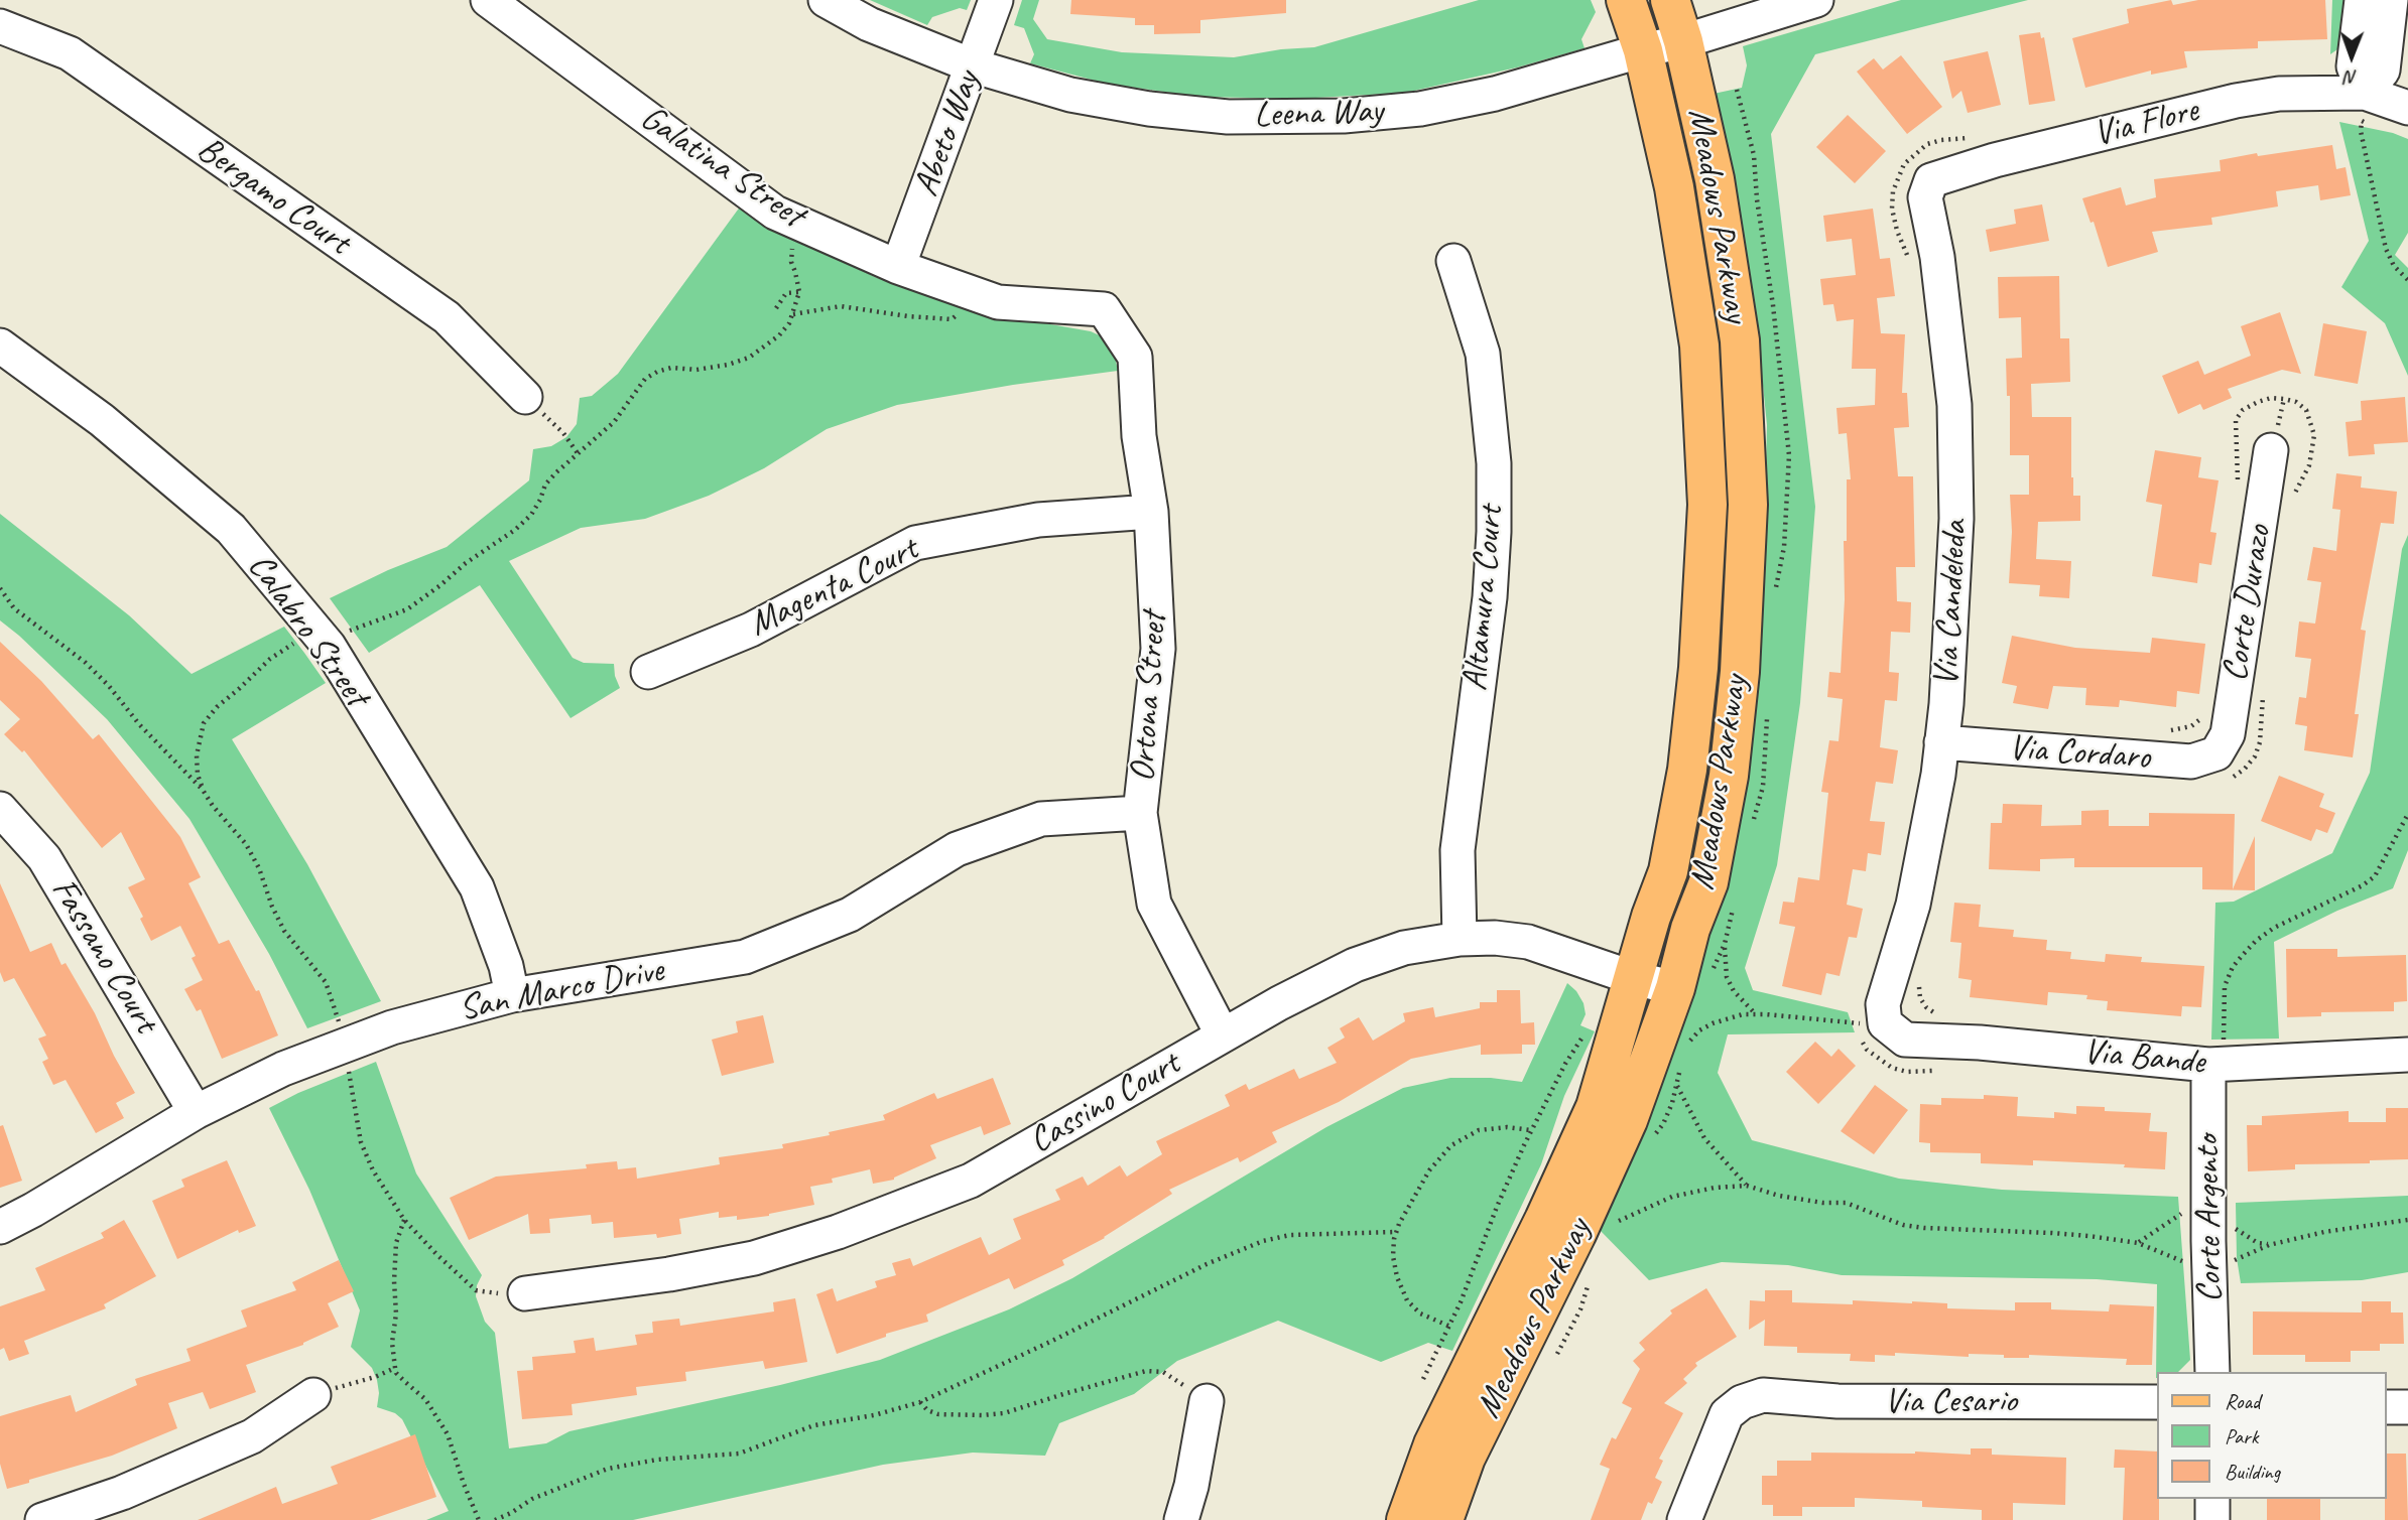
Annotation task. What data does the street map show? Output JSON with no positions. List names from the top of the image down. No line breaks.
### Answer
{"streets":{"main road":["Meadows Parkway"],"street":["Leena Way","Via Flore","Abeto Way","Galatina Street","Bergamo Court","Magenta Court","Altamura Court","Via Candeleda","Corte Durazo","Calabro Street","Ortona Street","Via Cordaro","Fassano Court","San Marco Drive","Via Bande","Cassino Court","Corte Argento","Via Cesario"]},"crossings":[["Leena Way","Abeto Way"],["Leena Way","Meadows Parkway"],["Via Flore","Via Candeleda"],["Abeto Way","Galatina Street"],["Galatina Street","Ortona Street"],["Meadows Parkway","Cassino Court"],["Magenta Court","Ortona Street"],["Altamura Court","Cassino Court"],["Via Candeleda","Via Cordaro"],["Via Candeleda","Via Bande"],["Corte Durazo","Via Cordaro"],["Calabro Street","San Marco Drive"],["Ortona Street","San Marco Drive"],["Ortona Street","Cassino Court"],["Fassano Court","San Marco Drive"],["Via Bande","Corte Argento"]],"legend":["Road","Park","Building"],"north":"bottom"}
